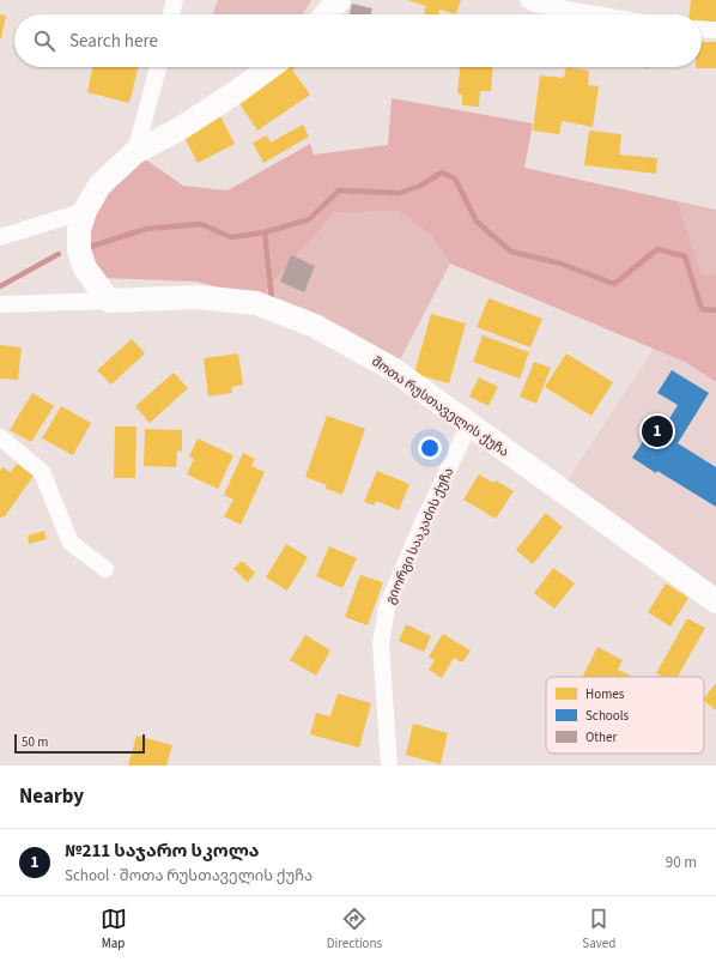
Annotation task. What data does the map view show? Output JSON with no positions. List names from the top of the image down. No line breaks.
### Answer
{"streets":{"street":["შოთა რუსთაველის ქუჩა","გიორგი სააკაძის ქუჩა"]},"crossings":[["შოთა რუსთაველის ქუჩა","გიორგი სააკაძის ქუჩა"]],"legend":["Homes","Schools","Other"],"scale_bar":"50 m","page":{"search":"Search here","pins":"1","scale":"50 m","heading":"Nearby","list":[{"mark":"1","name":"№211 საჯარო სკოლა","note":"School · შოთა რუსთაველის ქუჩა","value":"90 m"}],"nav":["Map","Directions","Saved"]}}
